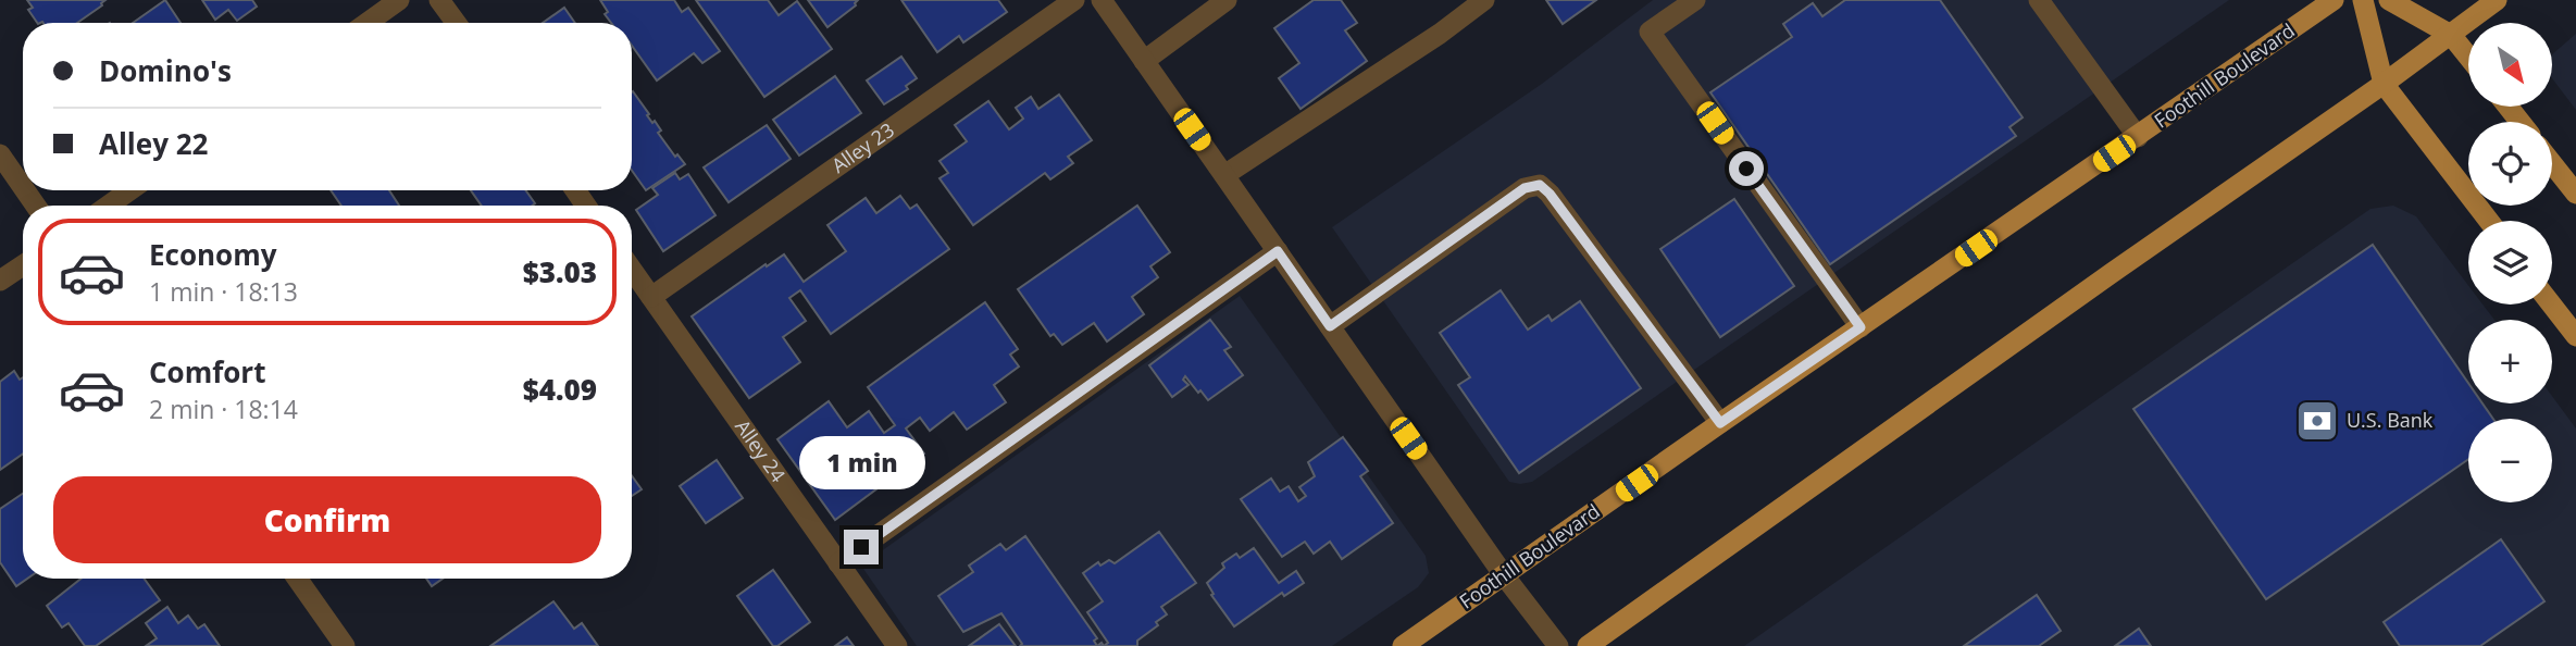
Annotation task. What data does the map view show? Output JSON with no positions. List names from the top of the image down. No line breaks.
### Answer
{"streets":{"main road":["Foothill Boulevard"],"street":["Alley 23","Alley 24"]},"crossings":[["Alley 23","Alley 24"]],"places":{"bank":["U.S. Bank"]},"north":"bottom right","page":{"map_buttons":["+","−"],"banner":["Domino's","Alley 22"],"list":[{"name":"Economy","note":"1 min · 18:13","value":"$3.03"},{"name":"Comfort","note":"2 min · 18:14","value":"$4.09"}],"bubble":"1 min","buttons":"Confirm"}}
